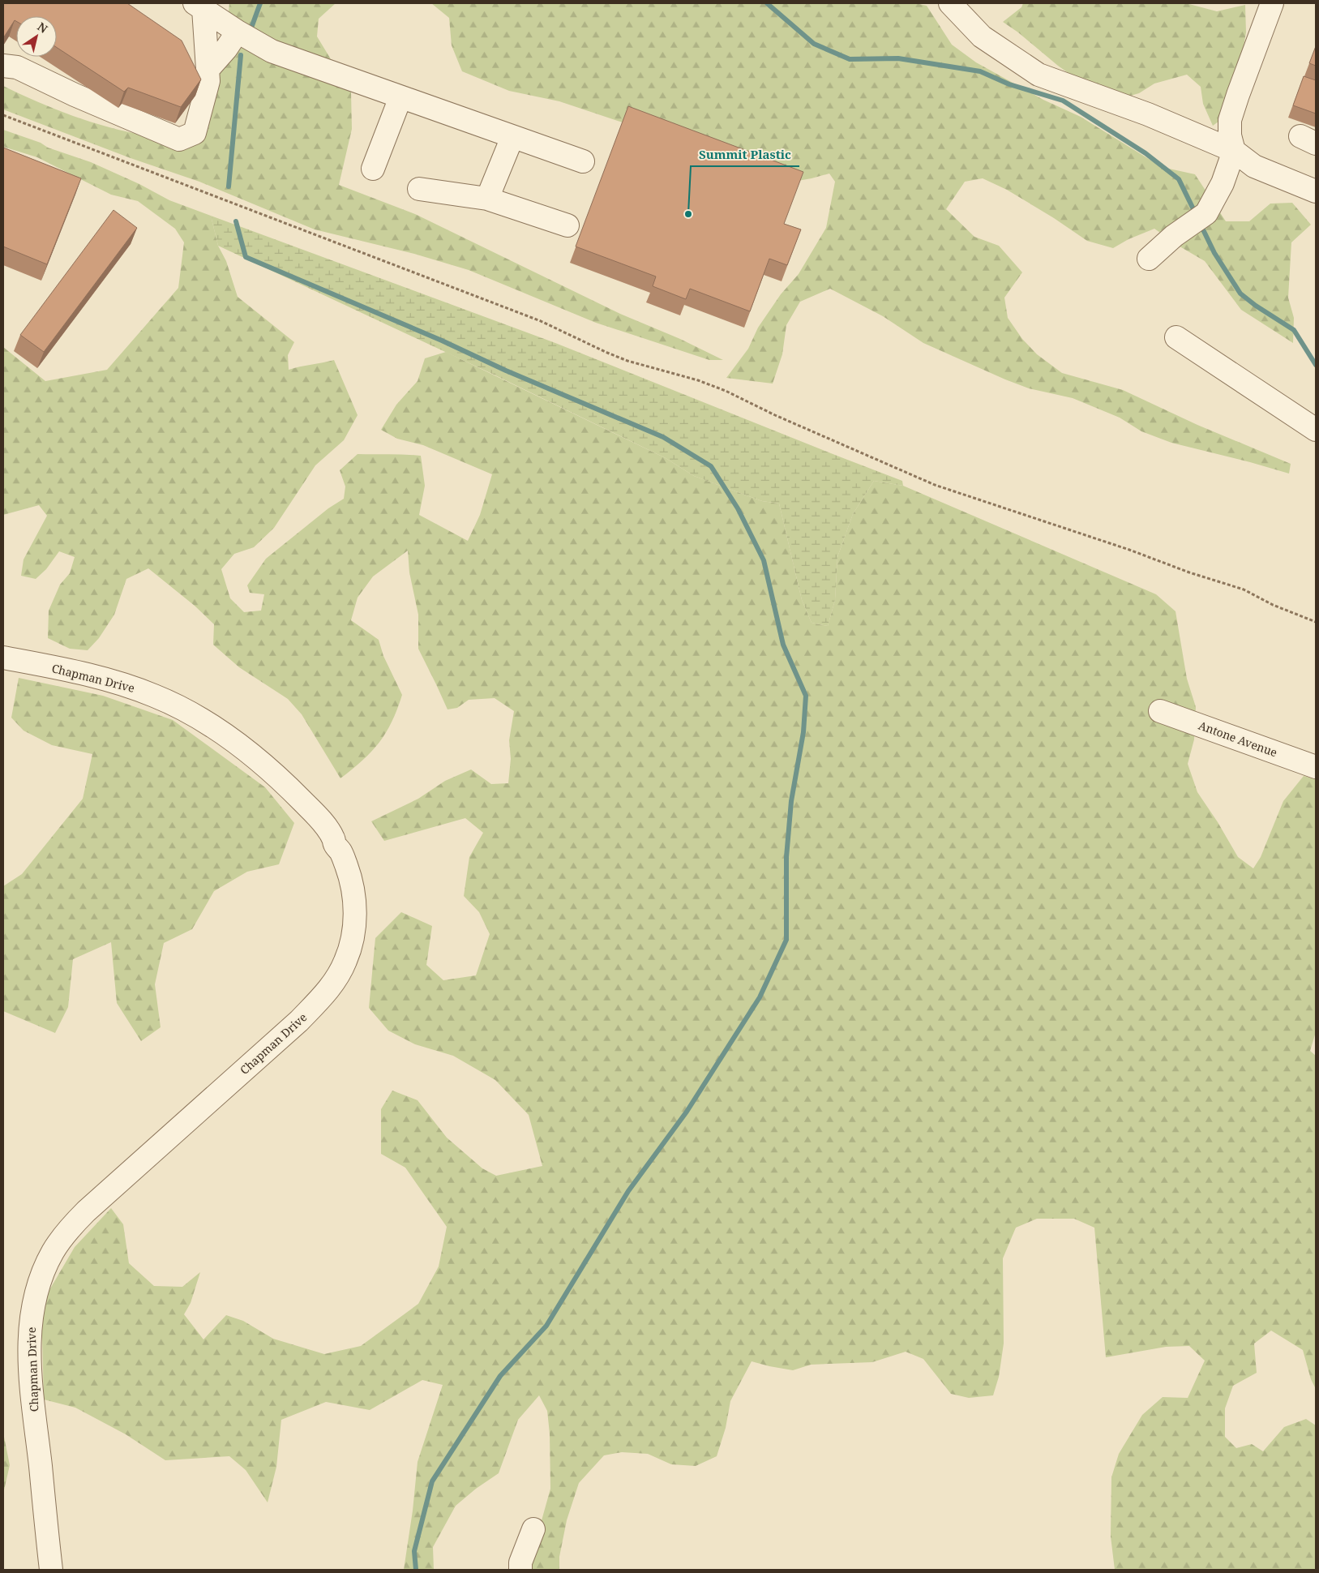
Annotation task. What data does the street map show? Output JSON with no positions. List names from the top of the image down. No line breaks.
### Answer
{"streets":{"street":["Chapman Drive","Antone Avenue"]},"places":["Summit Plastic"],"north":"top right"}
